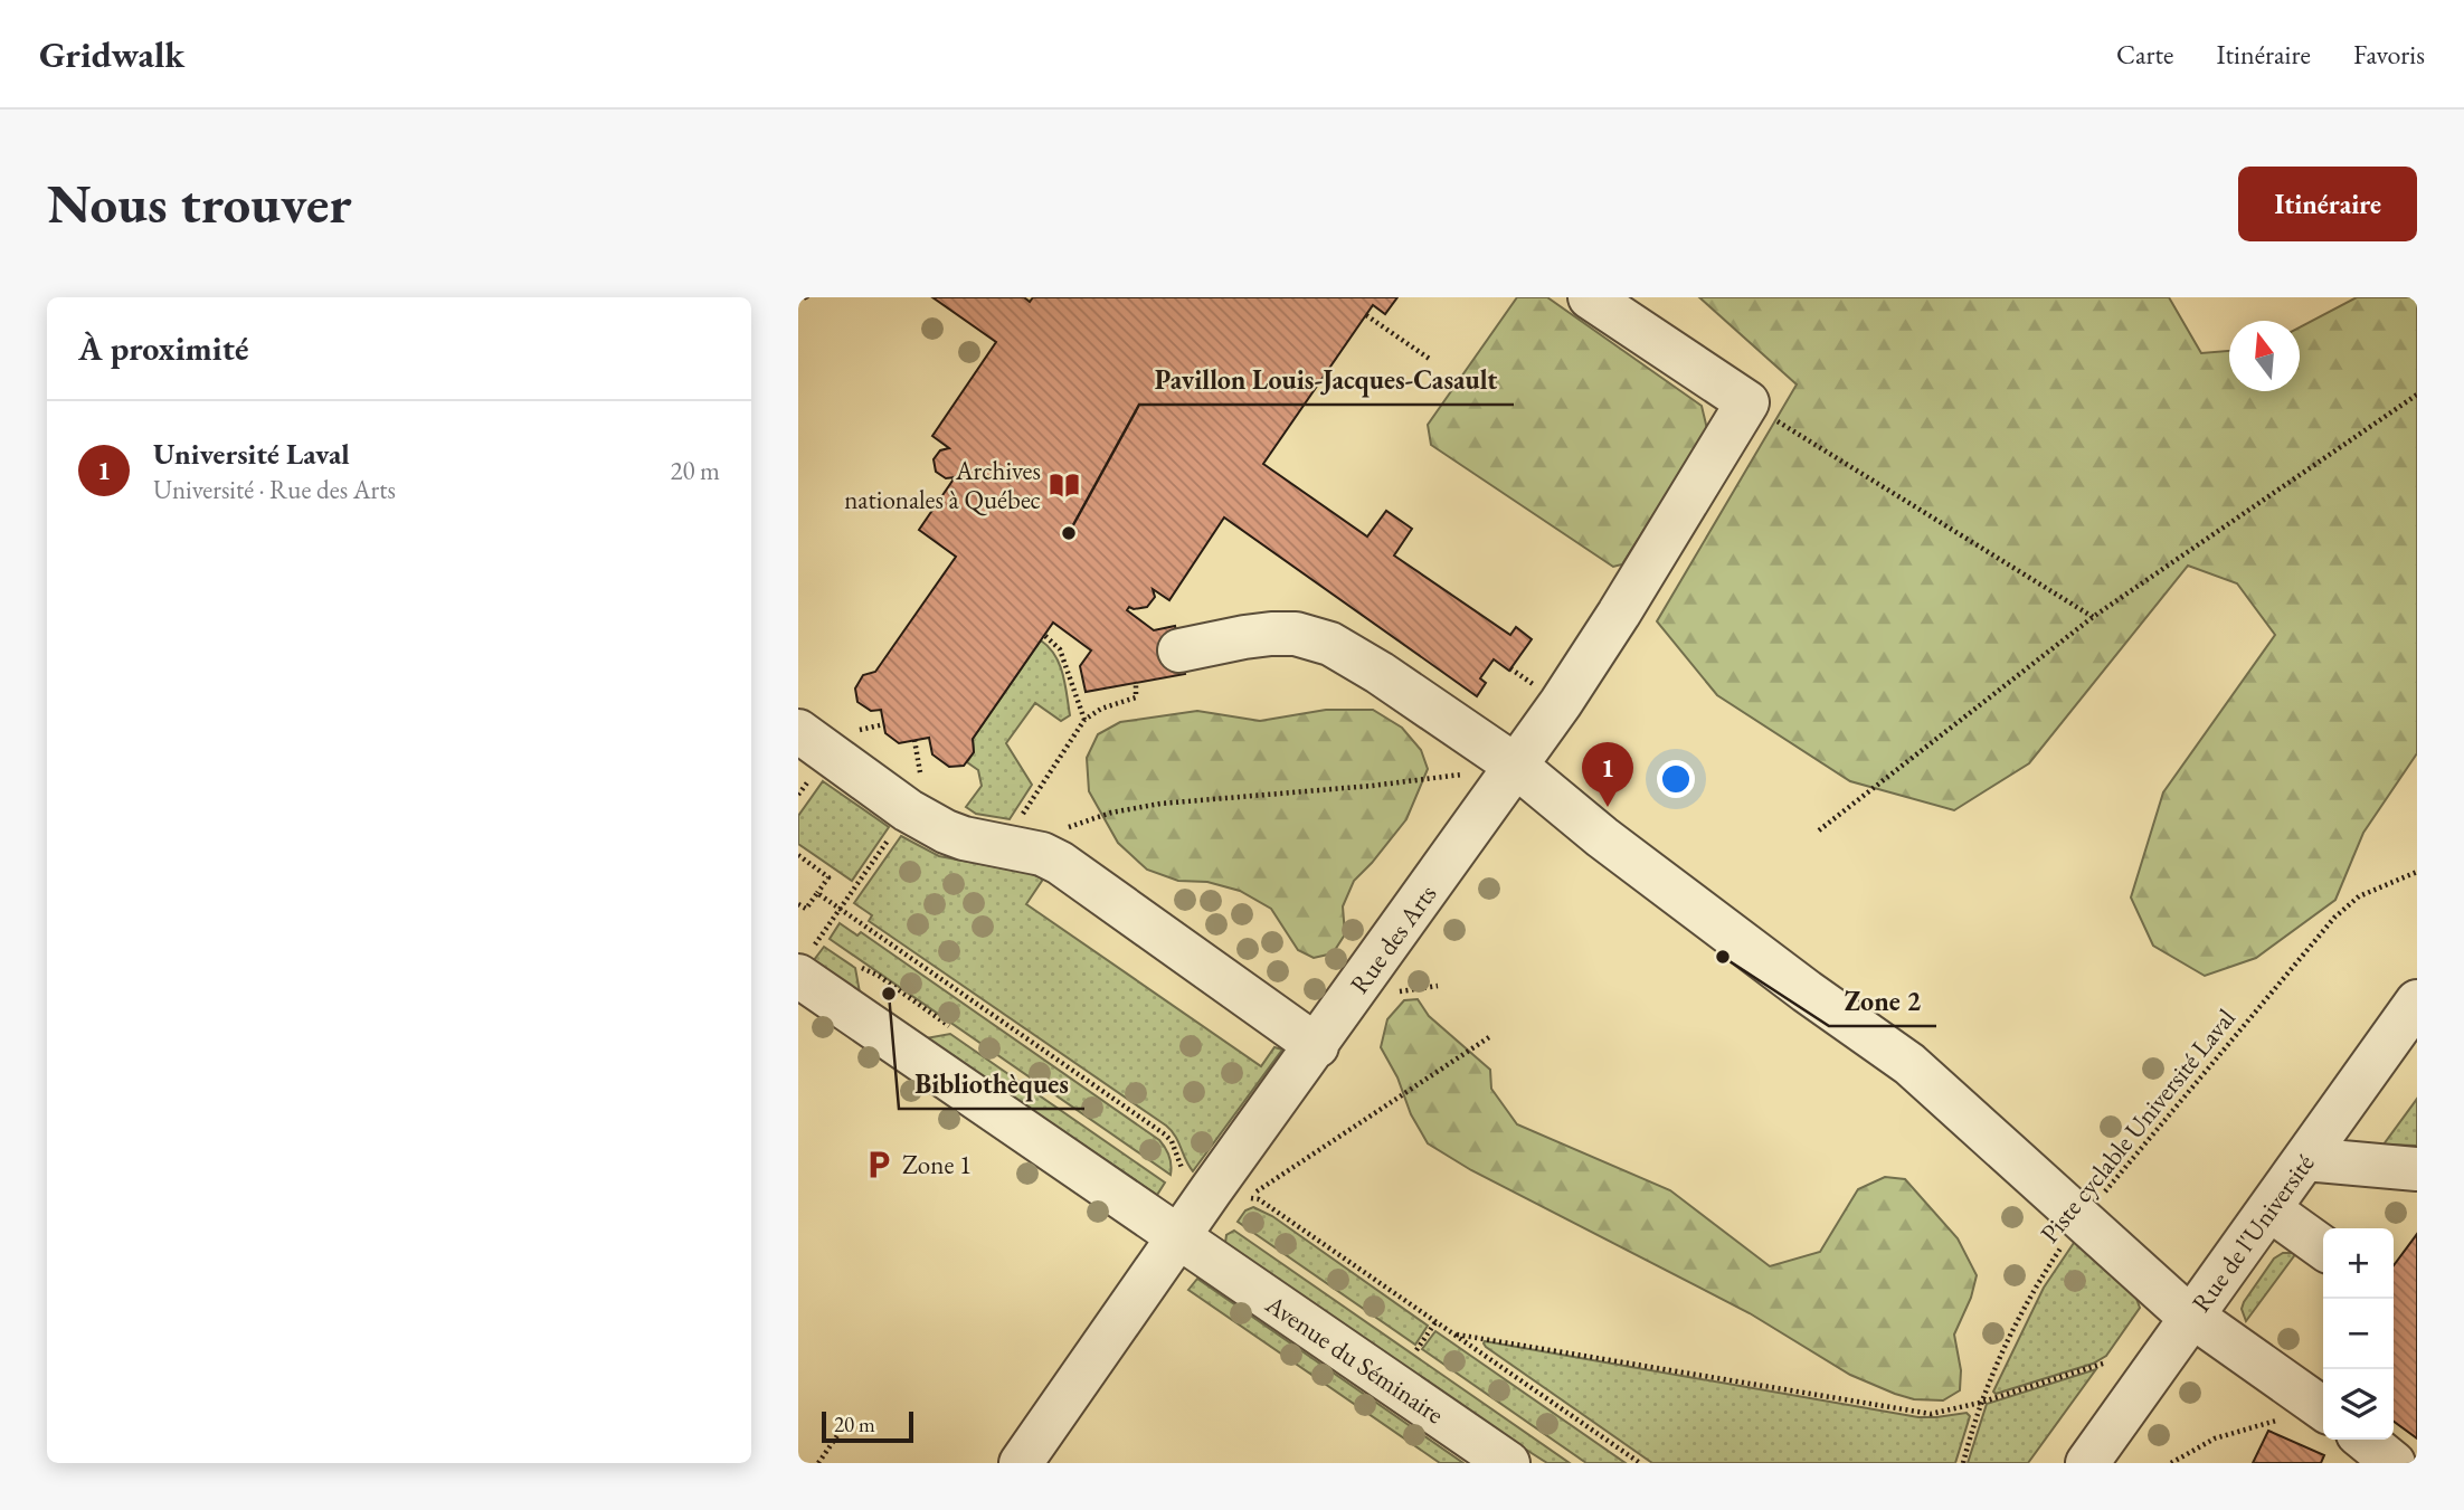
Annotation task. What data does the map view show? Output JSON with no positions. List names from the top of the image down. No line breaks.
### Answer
{"streets":{"street":["Rue des Arts","Rue de l'Université","Avenue du Séminaire"],"path":["Piste cyclable Université Laval"]},"crossings":[["Rue des Arts","Avenue du Séminaire"]],"places":{"library":["Archives nationales à Québec"],"other":["Pavillon Louis-Jacques-Casault","Zone 2","Bibliothèques"],"parking":["Zone 1"]},"scale_bar":"20 m","north":"top","page":{"header":"Gridwalk","nav":["Carte","Itinéraire","Favoris"],"buttons":"Itinéraire","title":"Nous trouver","heading":"À proximité","list":[{"mark":"1","name":"Université Laval","note":"Université · Rue des Arts","value":"20 m"}],"pins":"1","map_buttons":["+","−"],"scale":"20 m"}}
